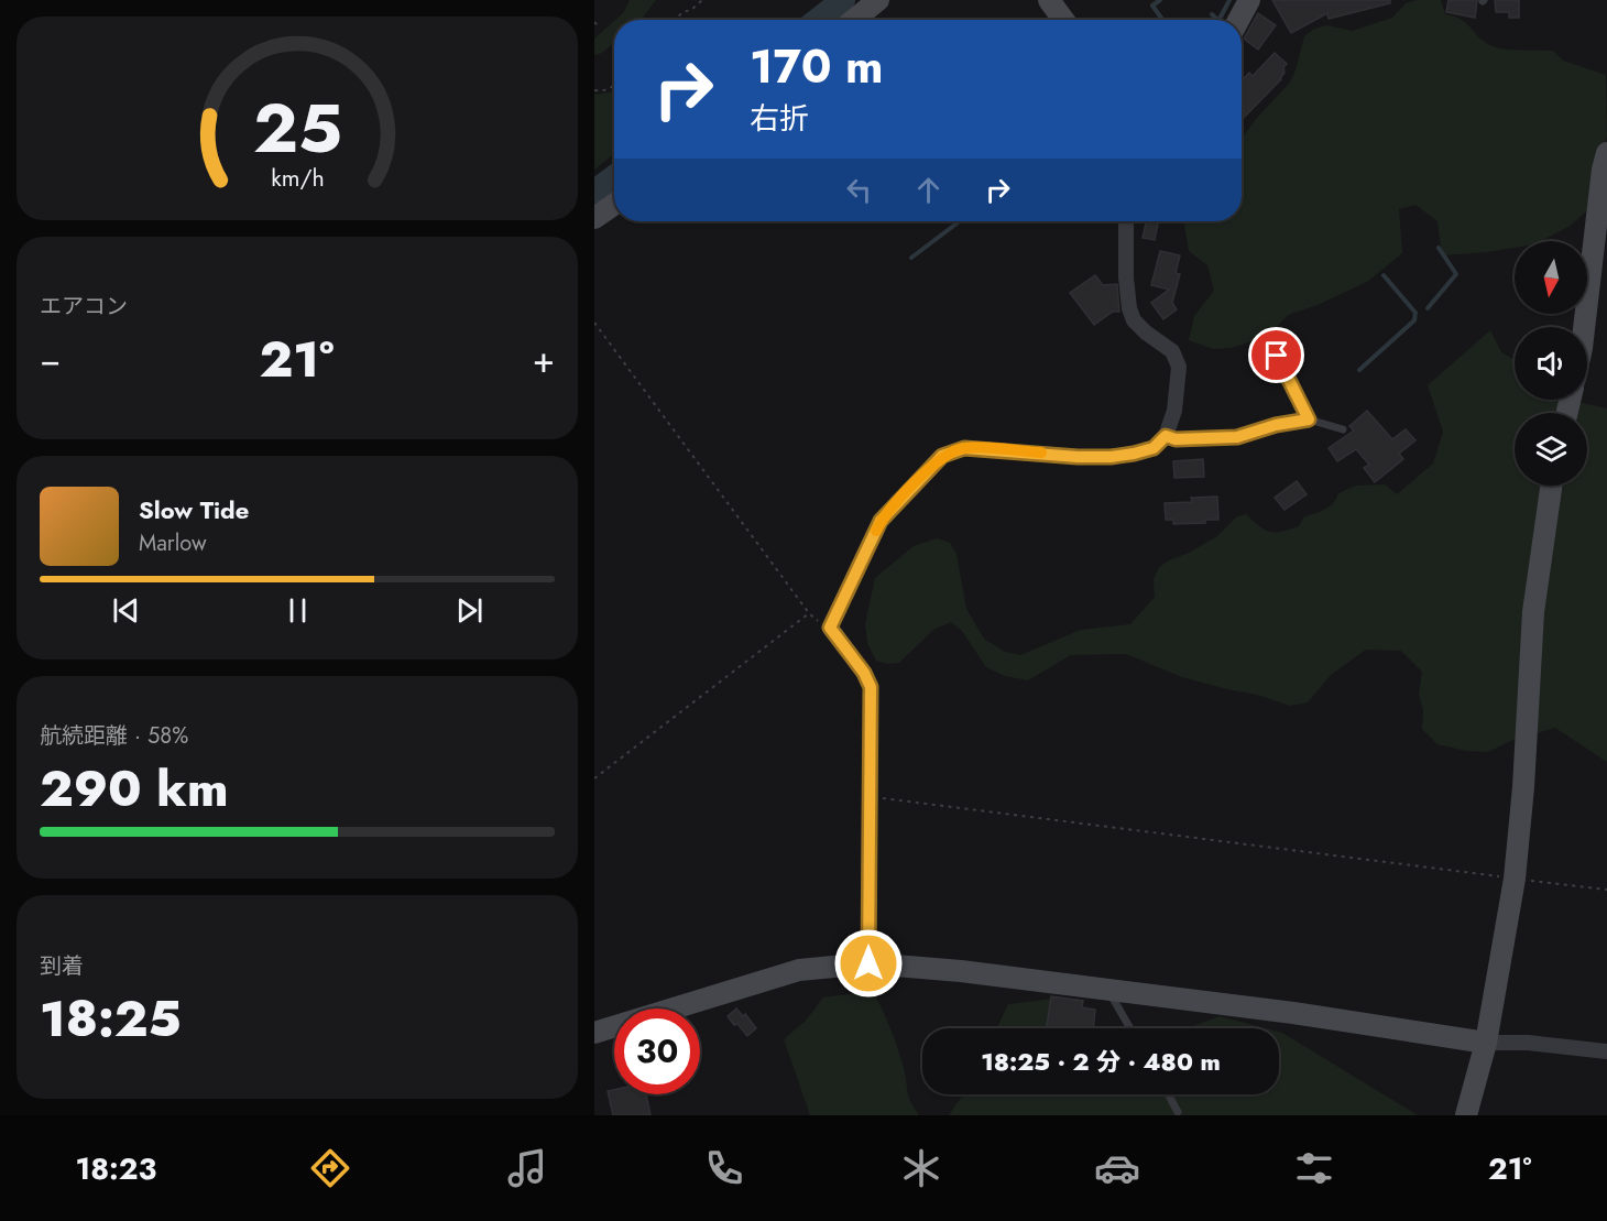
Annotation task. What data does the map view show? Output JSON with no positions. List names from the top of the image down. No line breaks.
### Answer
{"north":"bottom","page":{"turn":["170 m","右折"],"tile":["エアコン",["航続距離 · 58%","290 km"],["到着","18:25"]],"heat":["−","21°","+"],"song":["Slow Tide","Marlow"],"limit":"30","trip":"18:25 · 2 分 · 480 m","tabs":["18:23","21°"],"gauge":["25","km/h"]}}
